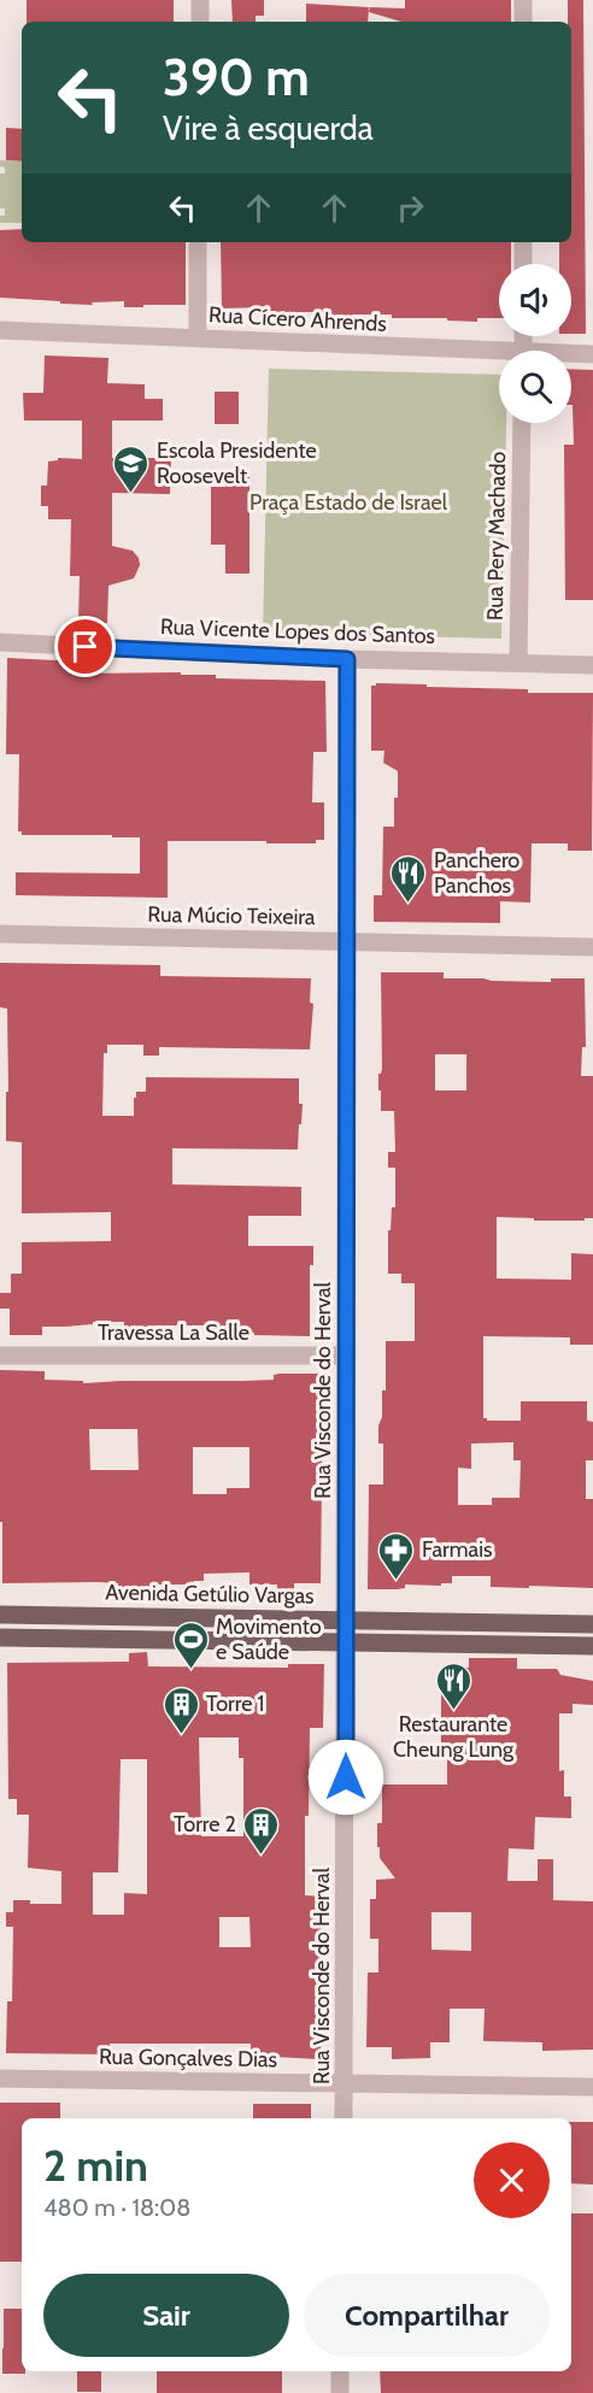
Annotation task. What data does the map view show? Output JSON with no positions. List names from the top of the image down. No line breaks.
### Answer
{"streets":{"main road":["Avenida Getúlio Vargas"],"street":["Rua Cícero Ahrends","Rua Pery Machado","Rua Vicente Lopes dos Santos","Rua Múcio Teixeira","Travessa La Salle","Rua Visconde do Herval","Rua Gonçalves Dias"]},"crossings":[["Rua Pery Machado","Rua Vicente Lopes dos Santos"],["Rua Vicente Lopes dos Santos","Rua Visconde do Herval"],["Rua Múcio Teixeira","Rua Visconde do Herval"],["Travessa La Salle","Rua Visconde do Herval"],["Rua Visconde do Herval","Avenida Getúlio Vargas"],["Rua Visconde do Herval","Rua Gonçalves Dias"]],"parks":["Praça Estado de Israel"],"places":{"school or university":["Escola Presidente Roosevelt"],"restaurant":["Panchero Panchos","Restaurante Cheung Lung"],"pharmacy":["Farmais"],"sports":["Movimento e Saúde"],"building":["Torre 1","Torre 2"]},"page":{"turn":["390 m","Vire à esquerda"],"heading":["2 min","480 m · 18:08"],"buttons":["Sair","Compartilhar"]}}
